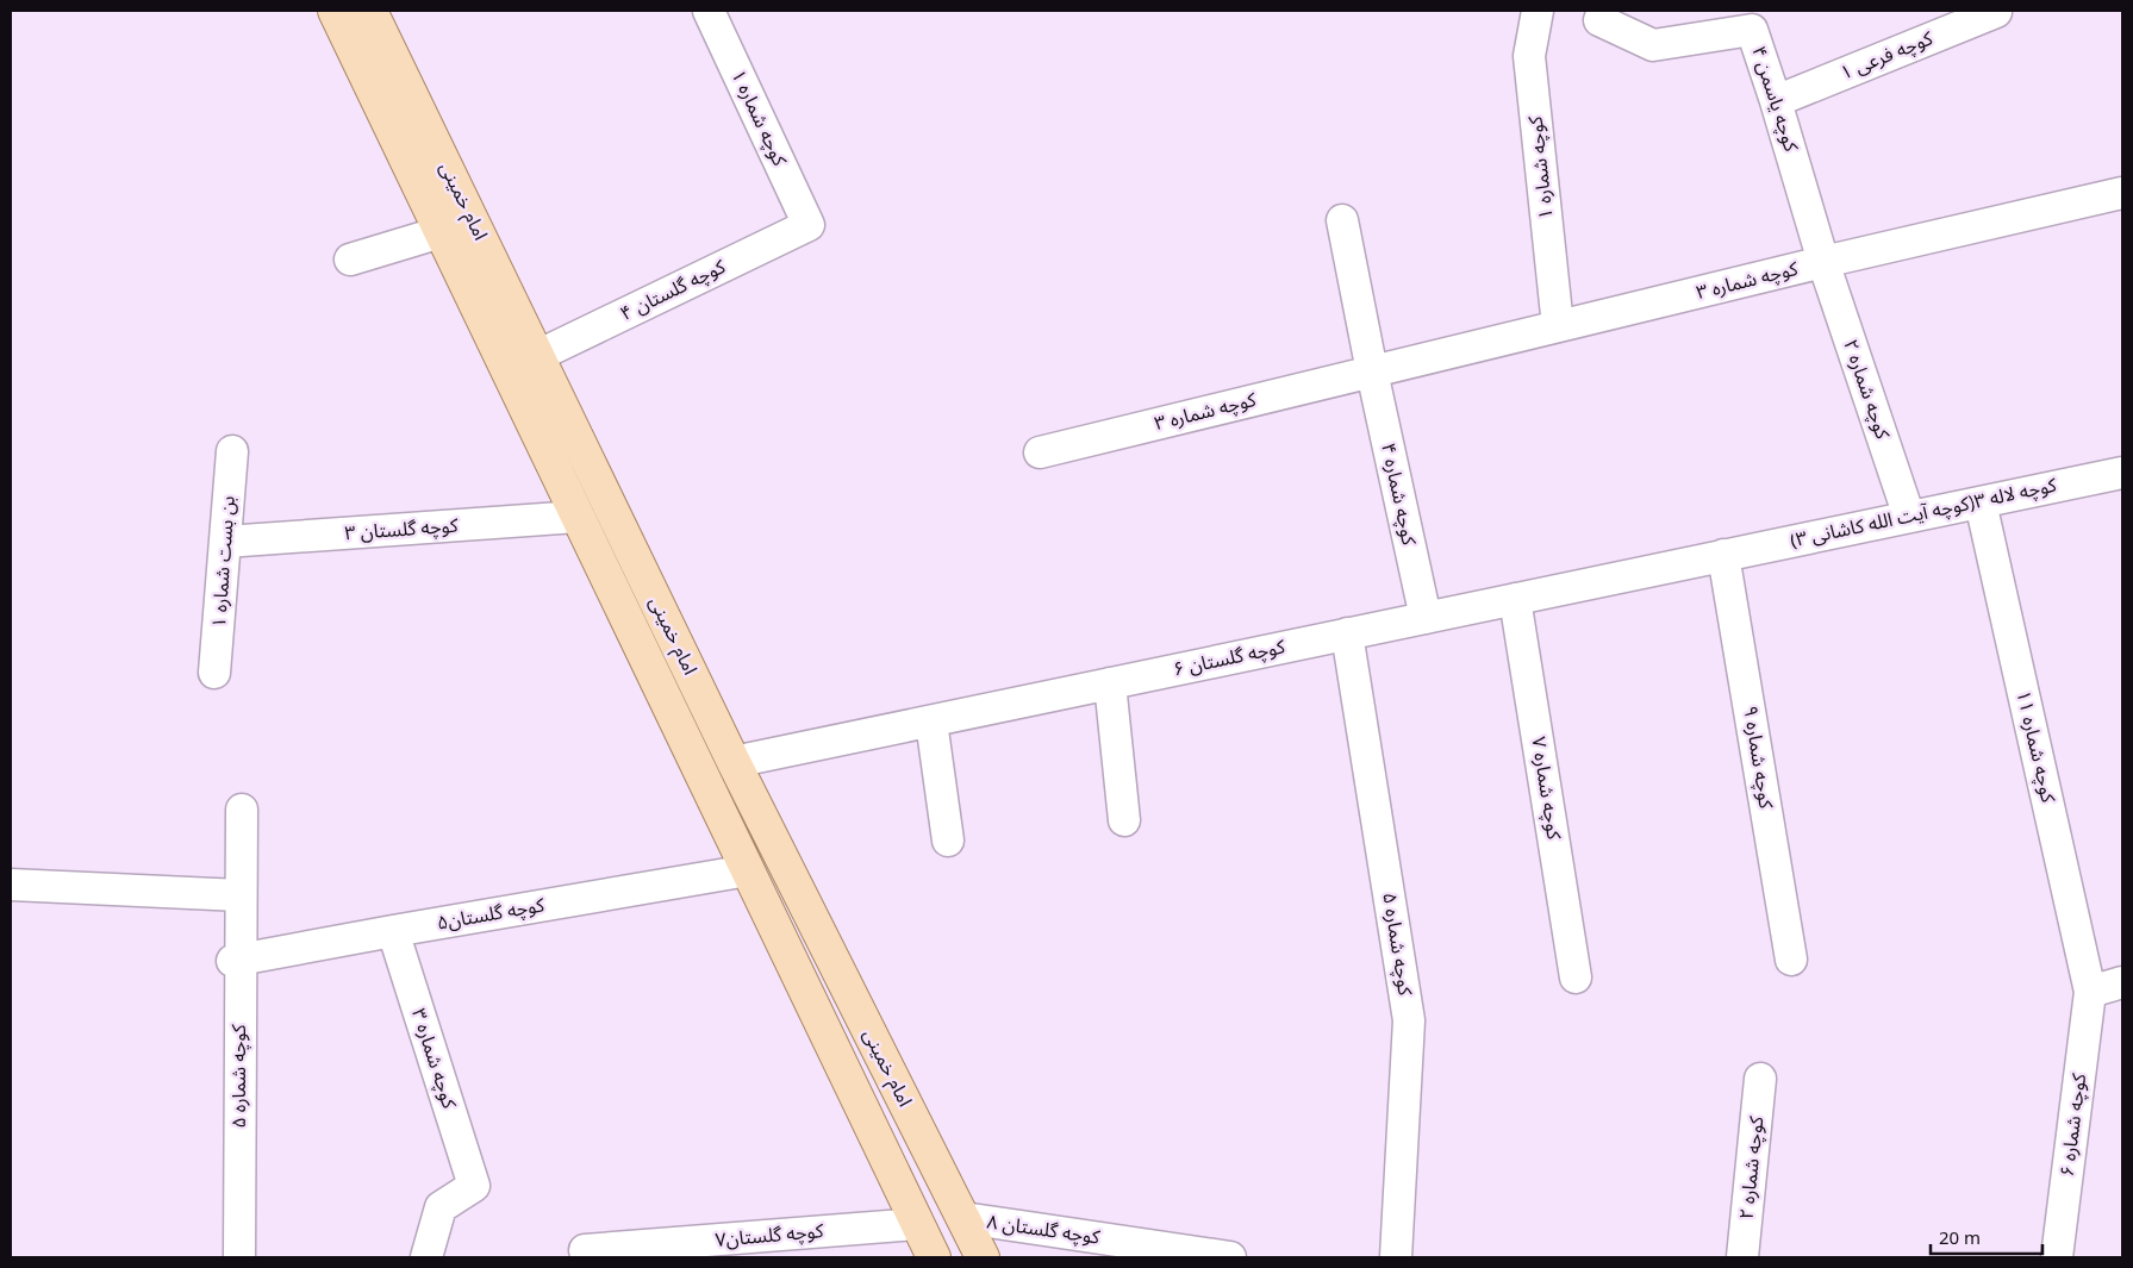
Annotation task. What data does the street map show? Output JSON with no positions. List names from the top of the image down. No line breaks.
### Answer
{"streets":{"main road":["امام خمینی"],"street":["کوچه فرعی ۱","کوچه یاسمن ۴","کوچه شماره ۱","کوچه شماره ۳","کوچه گلستان ۴","کوچه شماره ۲","کوچه شماره ۴","کوچه لاله ۳(کوچه آیت الله کاشانی ۳)","کوچه گلستان ۳","بن بست شماره ۱","کوچه گلستان ۶","کوچه شماره ۱۱","کوچه شماره ۹","کوچه شماره ۷","کوچه گلستان۵","کوچه شماره ۵","کوچه شماره ۶","کوچه گلستان ۸","کوچه گلستان۷"]},"crossings":[["کوچه فرعی ۱","کوچه یاسمن ۴"],["کوچه یاسمن ۴","کوچه شماره ۳"],["کوچه یاسمن ۴","کوچه شماره ۲"],["کوچه شماره ۱","کوچه شماره ۳"],["کوچه شماره ۱","کوچه گلستان ۴"],["امام خمینی","کوچه گلستان ۴"],["امام خمینی","کوچه گلستان ۳"],["امام خمینی","کوچه گلستان ۶"],["امام خمینی","کوچه گلستان۵"],["امام خمینی","کوچه گلستان ۸"],["امام خمینی","کوچه گلستان۷"],["کوچه شماره ۳","کوچه شماره ۲"],["کوچه شماره ۳","کوچه شماره ۴"],["کوچه شماره ۳","کوچه گلستان۵"],["کوچه شماره ۲","کوچه لاله ۳(کوچه آیت الله کاشانی ۳)"],["کوچه شماره ۴","کوچه گلستان ۶"],["کوچه لاله ۳(کوچه آیت الله کاشانی ۳)","کوچه گلستان ۶"],["کوچه لاله ۳(کوچه آیت الله کاشانی ۳)","کوچه شماره ۱۱"],["کوچه لاله ۳(کوچه آیت الله کاشانی ۳)","کوچه شماره ۹"],["کوچه گلستان ۳","بن بست شماره ۱"],["کوچه گلستان ۶","کوچه شماره ۹"],["کوچه گلستان ۶","کوچه شماره ۷"],["کوچه گلستان ۶","کوچه شماره ۵"],["کوچه شماره ۱۱","کوچه شماره ۶"],["کوچه گلستان۵","کوچه شماره ۵"]],"scale_bar":"20 m"}
